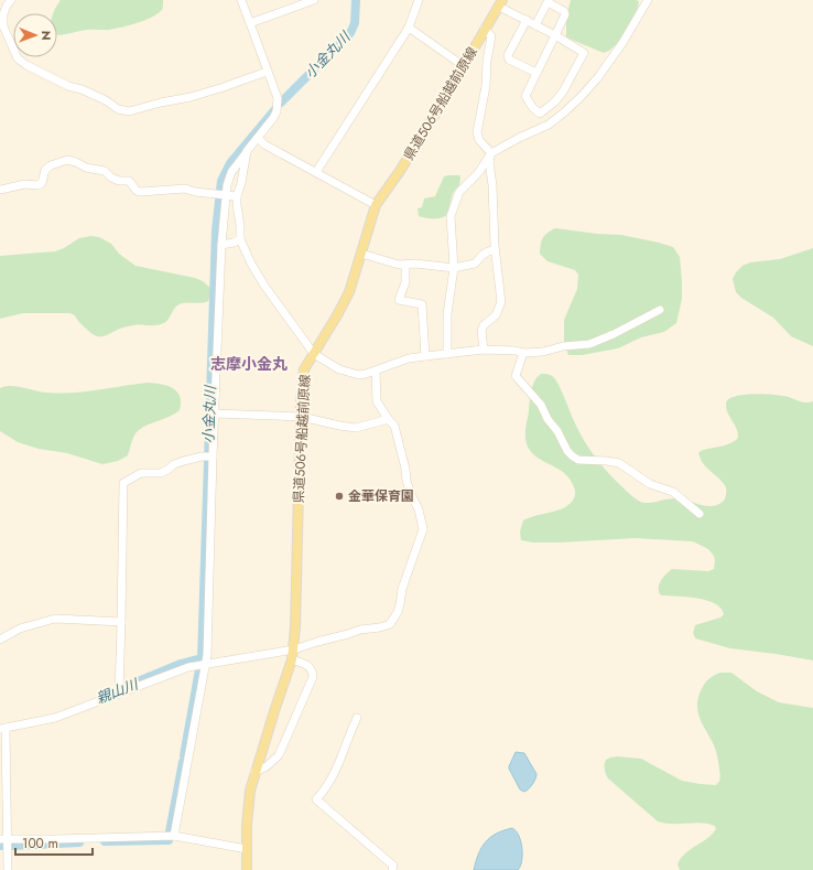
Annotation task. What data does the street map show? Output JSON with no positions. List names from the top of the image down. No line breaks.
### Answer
{"streets":{"main road":["県道506号船越前原線"]},"districts":["志摩小金丸"],"water":["小金丸川","親山川"],"places":["金華保育園"],"scale_bar":"100 m","north":"right"}
